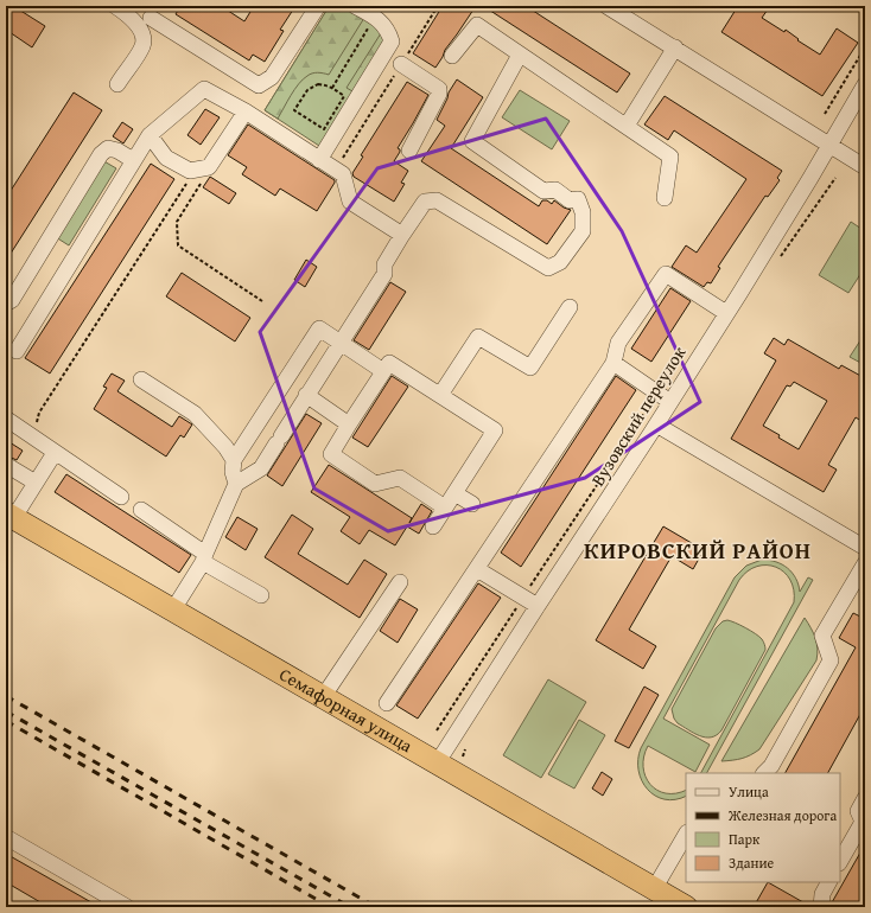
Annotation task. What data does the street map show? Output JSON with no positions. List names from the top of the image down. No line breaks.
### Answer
{"streets":{"highway":["Семафорная улица"],"street":["Вузовский переулок"]},"crossings":[["Вузовский переулок","Семафорная улица"]],"districts":["КИРОВСКИЙ РАЙОН"],"legend":["Улица","Железная дорога","Парк","Здание"]}
